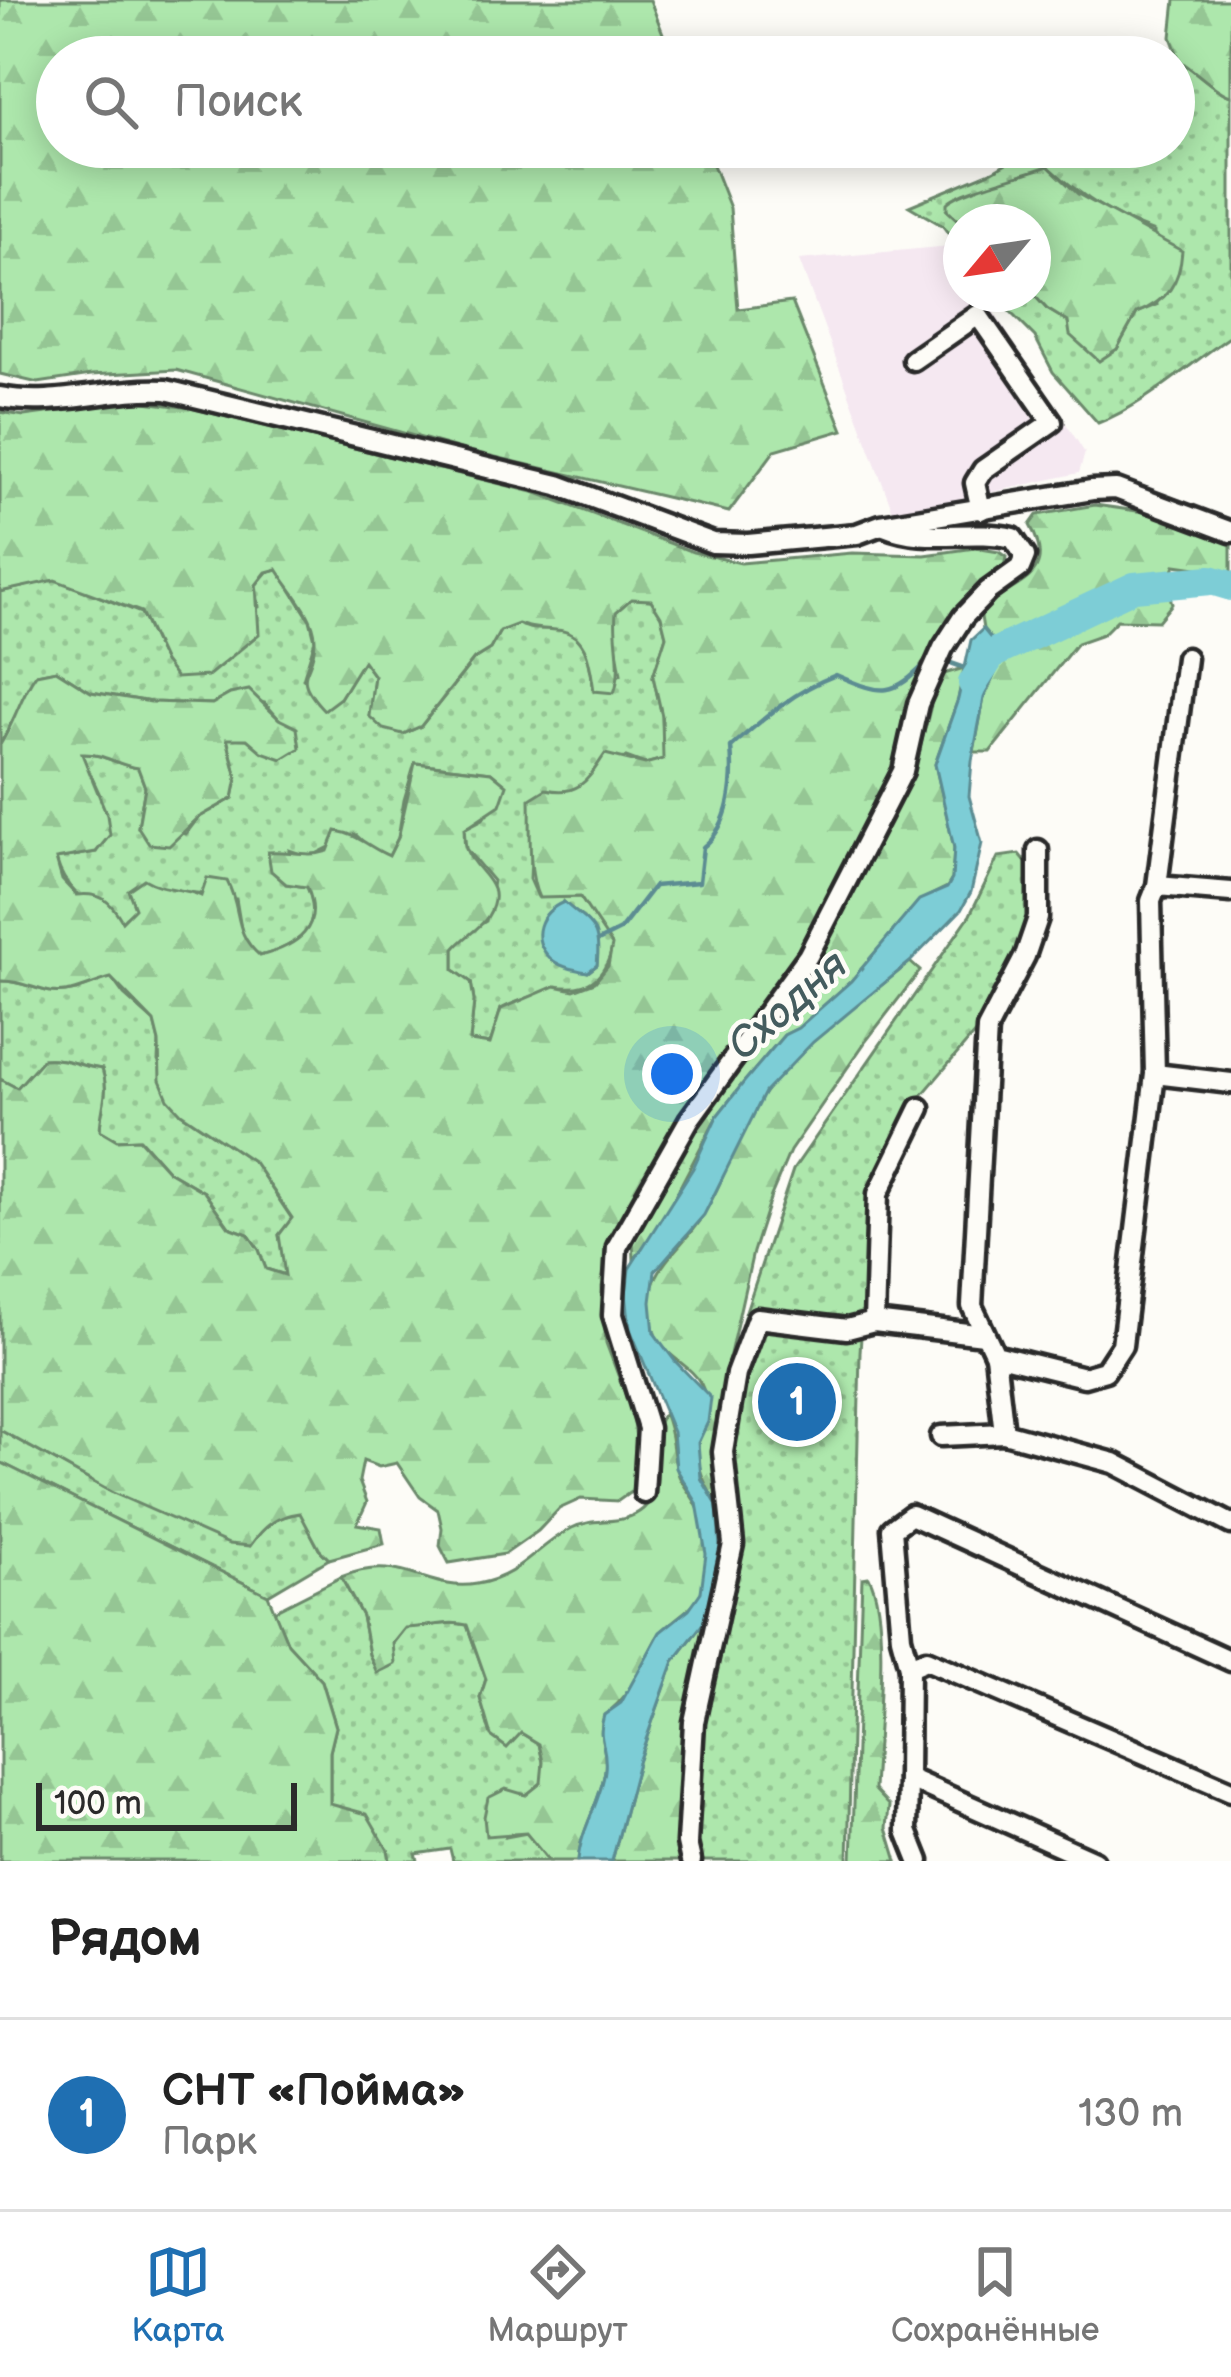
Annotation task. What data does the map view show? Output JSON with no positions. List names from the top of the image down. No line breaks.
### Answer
{"water":["Сходня"],"scale_bar":"100 m","north":"bottom left","page":{"search":"Поиск","pins":"1","scale":"100 m","heading":"Рядом","list":[{"mark":"1","name":"СНТ «Пойма»","note":"Парк","value":"130 m"}],"nav":["Карта","Маршрут","Сохранённые"]}}
